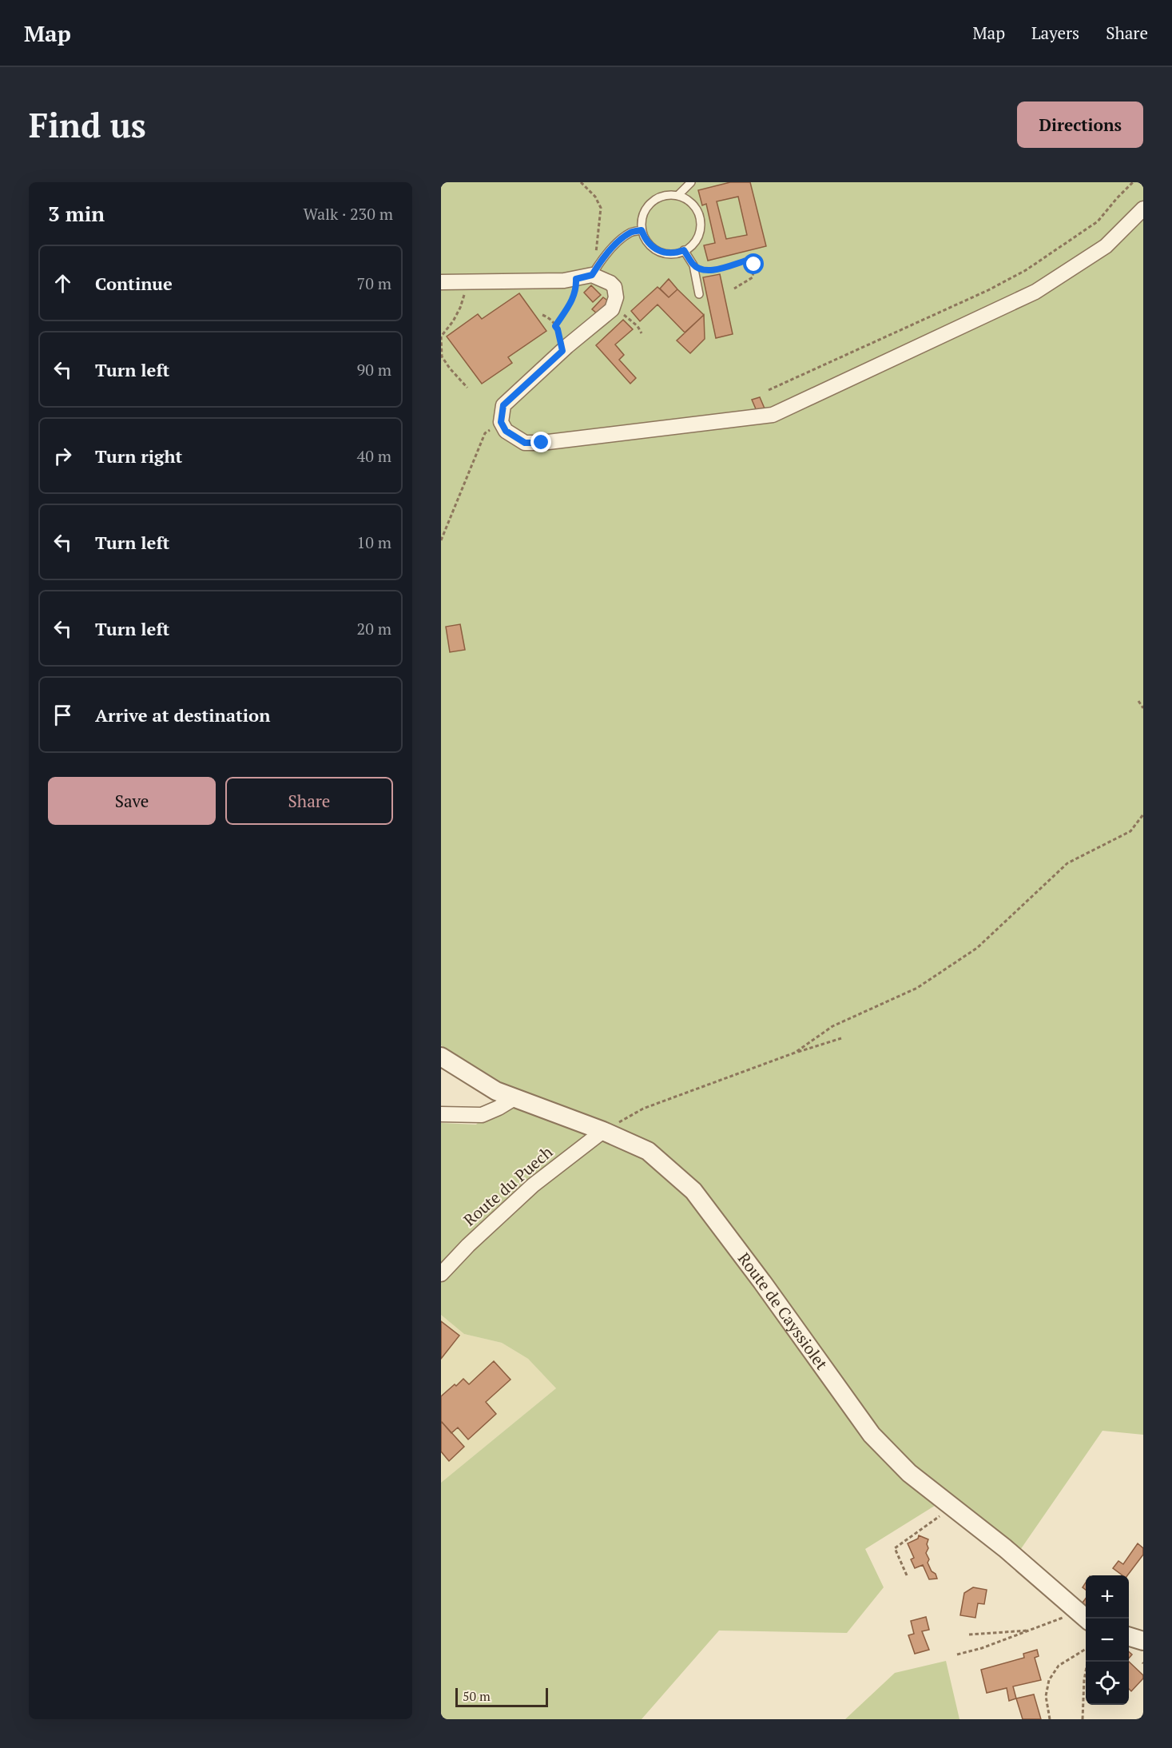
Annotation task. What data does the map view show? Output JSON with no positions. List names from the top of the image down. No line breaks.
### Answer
{"streets":{"street":["Route du Puech","Route de Cayssiolet"]},"crossings":[["Route du Puech","Route de Cayssiolet"]],"scale_bar":"50 m","page":{"header":"Map","nav":["Map","Layers","Share"],"buttons":["Directions",["Save","Share"]],"title":"Find us","heading":["3 min","Walk · 230 m"],"list":[["Continue","70 m"],["Turn left","90 m"],["Turn right","40 m"],["Turn left","10 m"],["Turn left","20 m"],"Arrive at destination"],"map_buttons":["+","−"],"scale":"50 m"}}
